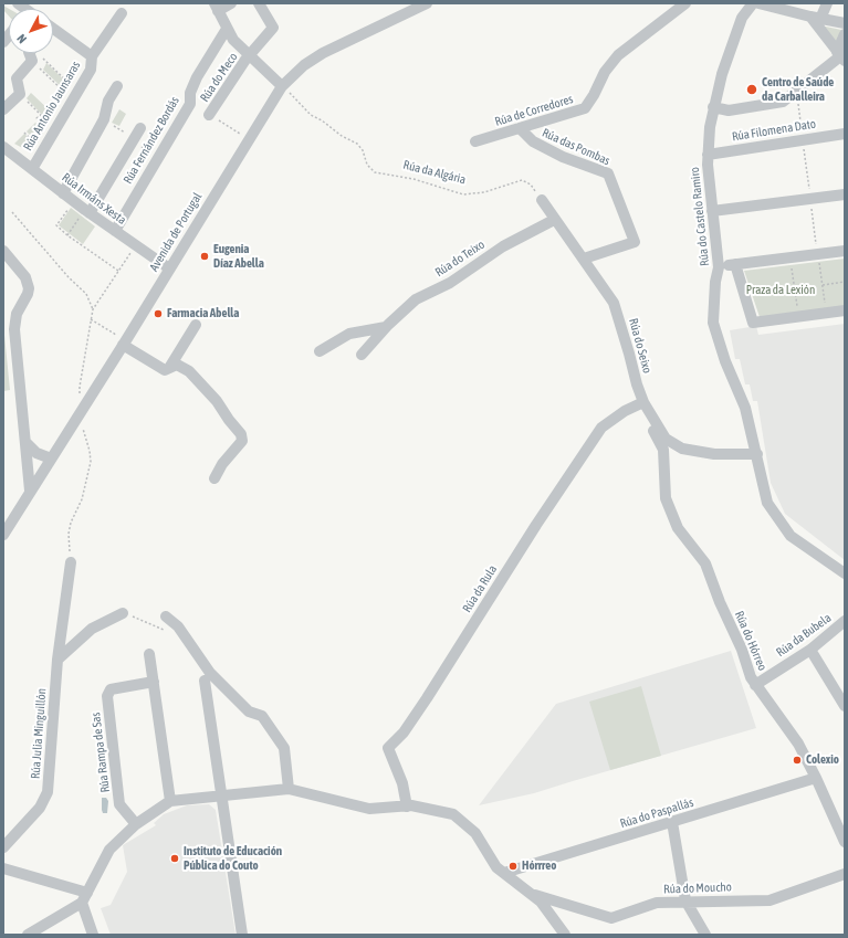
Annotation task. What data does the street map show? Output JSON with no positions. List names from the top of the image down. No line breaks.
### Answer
{"streets":{"street":["Rúa do Meco","Rúa Antonio Jaunsaras","Rúa de Corredores","Rúa Filomena Dato","Rúa Fernández Bordás","Rúa das Pombas","Rúa Irmáns Xesta","Rúa do Castelo Ramiro","Avenida de Portugal","Rúa do Teixo","Rúa do Seixo","Rúa da Rula","Rúa da Bubela","Rúa do Hórreo","Rúa Julia Minguillón","Rúa Rampa de Sas","Rúa do Paspallás","Rúa do Moucho"],"path":["Rúa da Algária"]},"crossings":[["Rúa Antonio Jaunsaras","Rúa Irmáns Xesta"],["Rúa de Corredores","Rúa das Pombas"],["Rúa Filomena Dato","Rúa do Castelo Ramiro"],["Rúa Fernández Bordás","Rúa Irmáns Xesta"],["Rúa das Pombas","Rúa do Seixo"],["Rúa da Algária","Avenida de Portugal"],["Rúa Irmáns Xesta","Avenida de Portugal"],["Rúa do Castelo Ramiro","Rúa do Seixo"],["Rúa do Seixo","Rúa da Rula"],["Rúa do Seixo","Rúa do Hórreo"],["Rúa da Bubela","Rúa do Hórreo"],["Rúa do Hórreo","Rúa do Paspallás"]],"parks":["Praza da Lexión"],"places":["Centro de Saúde da Carballeira","Eugenia Díaz Abella","Farmacia Abella","Colexio","Instituto de Educación Pública do Couto","Hórrreo"],"north":"bottom left"}
